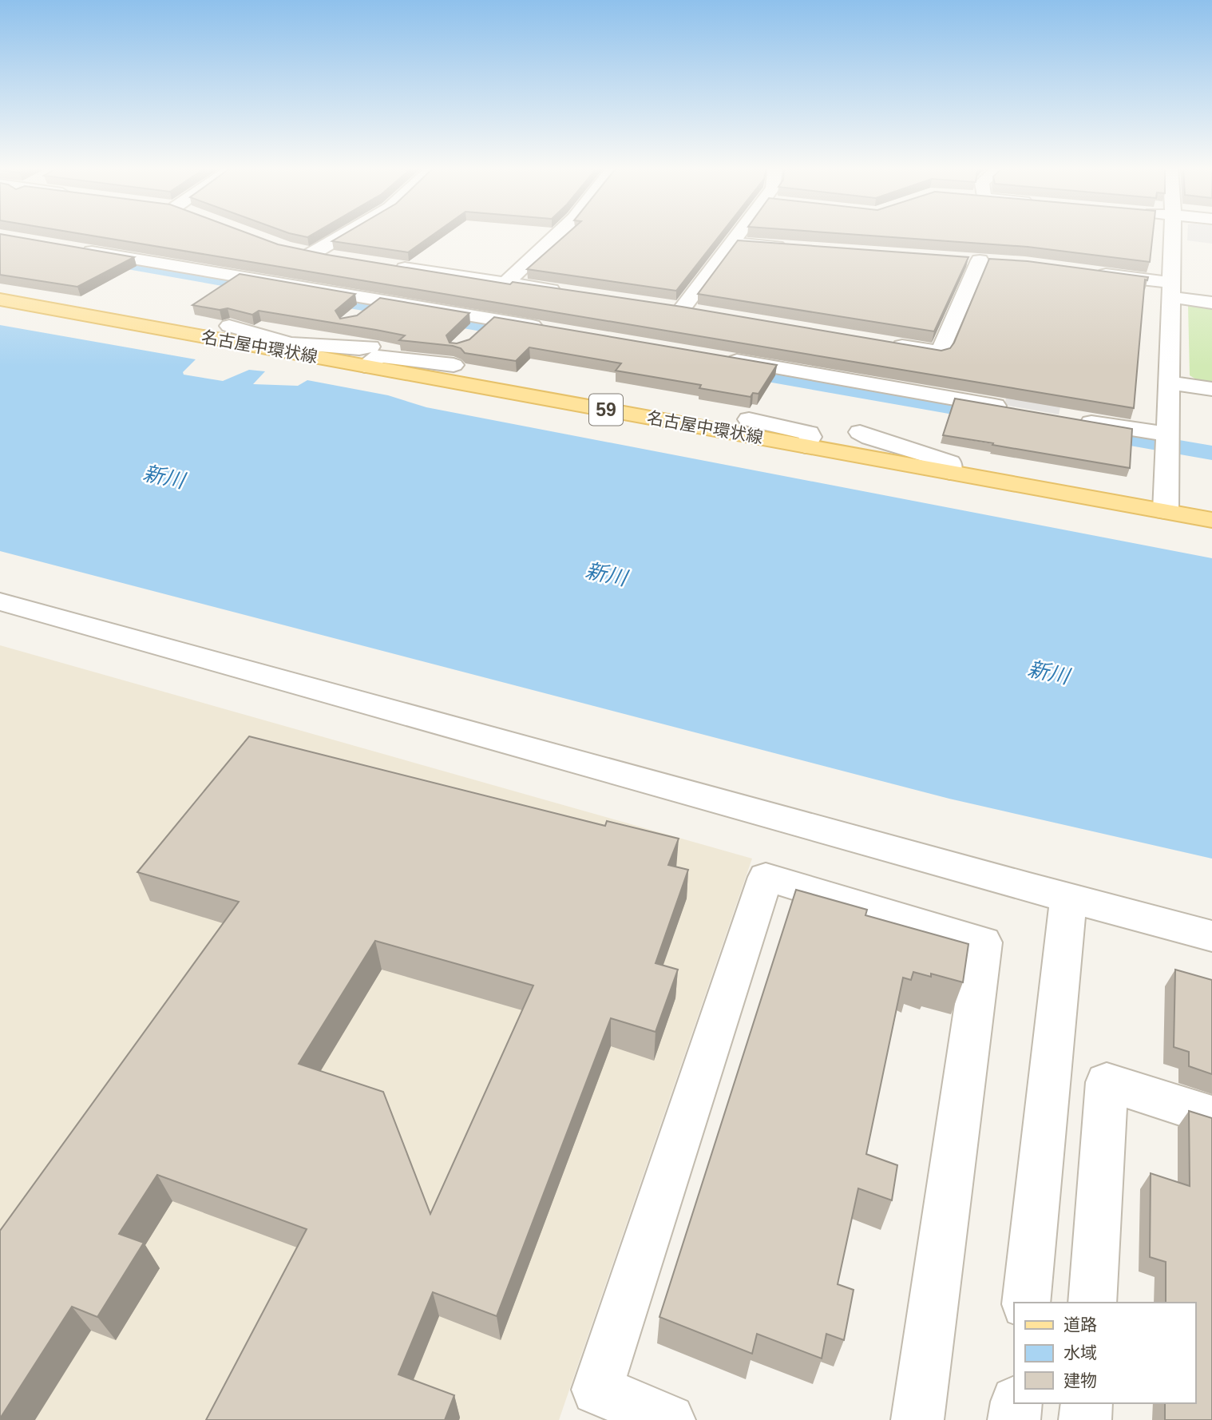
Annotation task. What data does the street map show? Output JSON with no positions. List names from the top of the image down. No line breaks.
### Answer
{"streets":{"main road":["名古屋中環状線","59"]},"water":["新川"],"legend":["道路","水域","建物"]}
